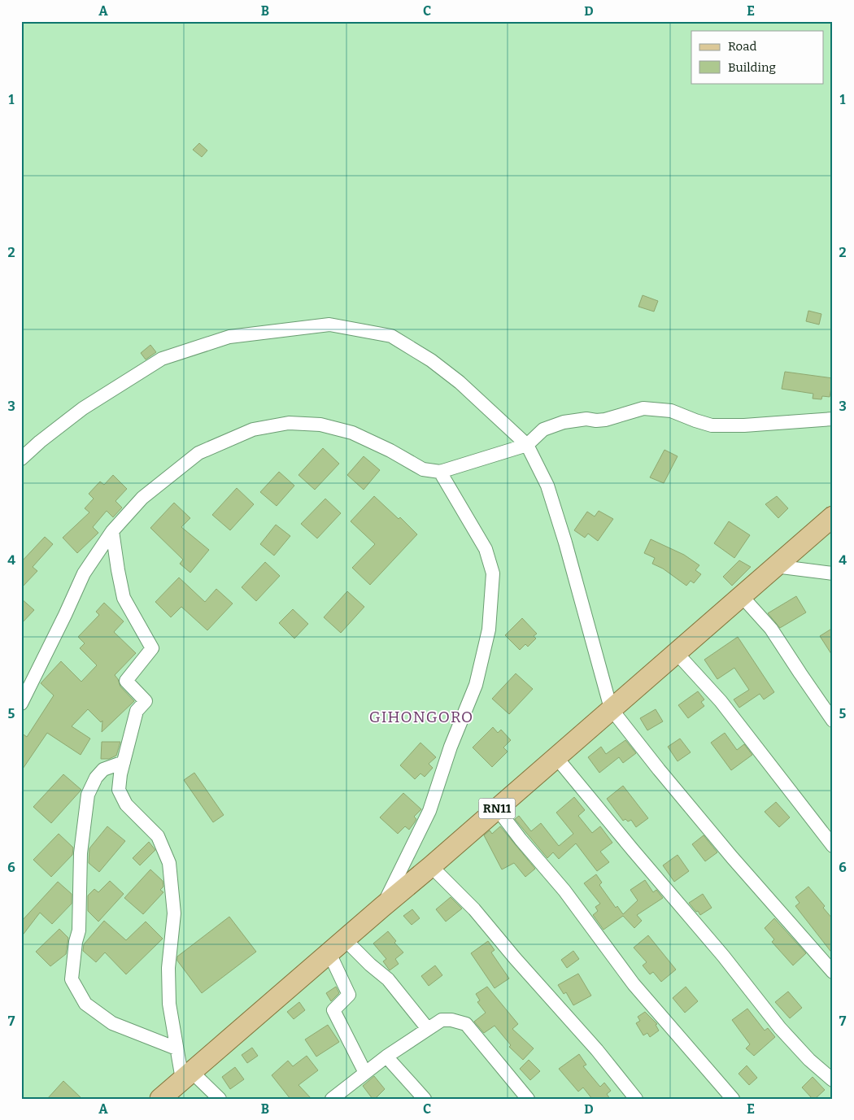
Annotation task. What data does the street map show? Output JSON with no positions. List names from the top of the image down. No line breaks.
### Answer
{"streets":{"main road":["RN11"]},"districts":["GIHONGORO"],"legend":["Road","Building"],"grid":{"columns":["A","B","C","D","E"],"rows":["1","2","3","4","5","6","7"]}}
